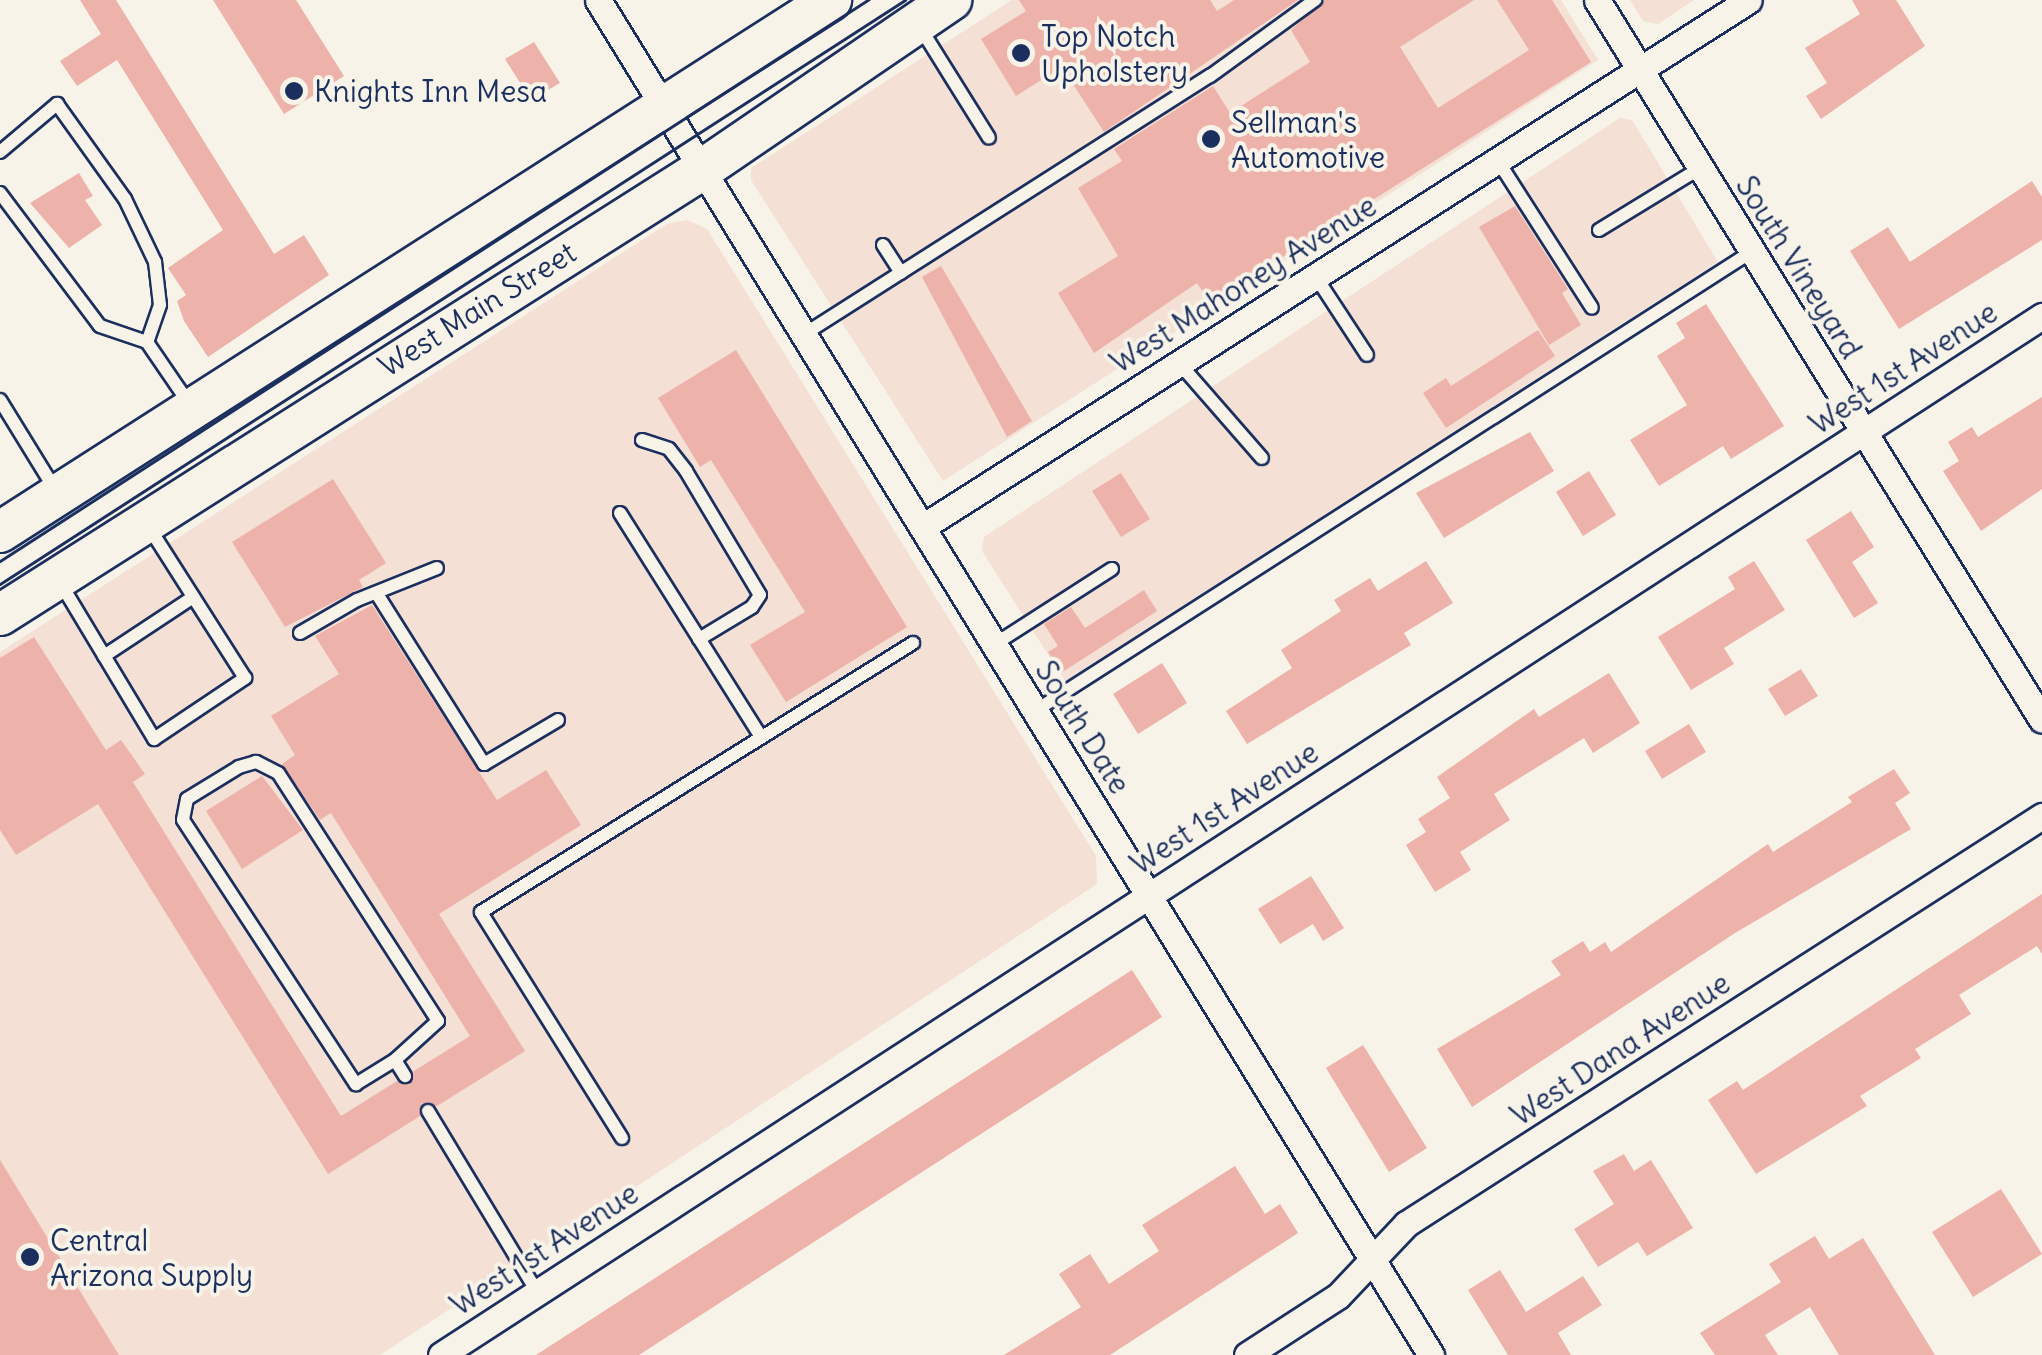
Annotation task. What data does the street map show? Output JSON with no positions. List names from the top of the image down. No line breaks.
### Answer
{"streets":{"main road":["West Main Street"],"street":["South Vineyard","West Mahoney Avenue","West 1st Avenue","South Date","West Dana Avenue"]},"crossings":[["South Vineyard","West Mahoney Avenue"],["South Vineyard","West 1st Avenue"],["West Mahoney Avenue","South Date"],["West Main Street","South Date"],["West 1st Avenue","South Date"],["South Date","West Dana Avenue"]],"places":["Top Notch Upholstery","Knights Inn Mesa","Sellman's Automotive","Central Arizona Supply"]}
